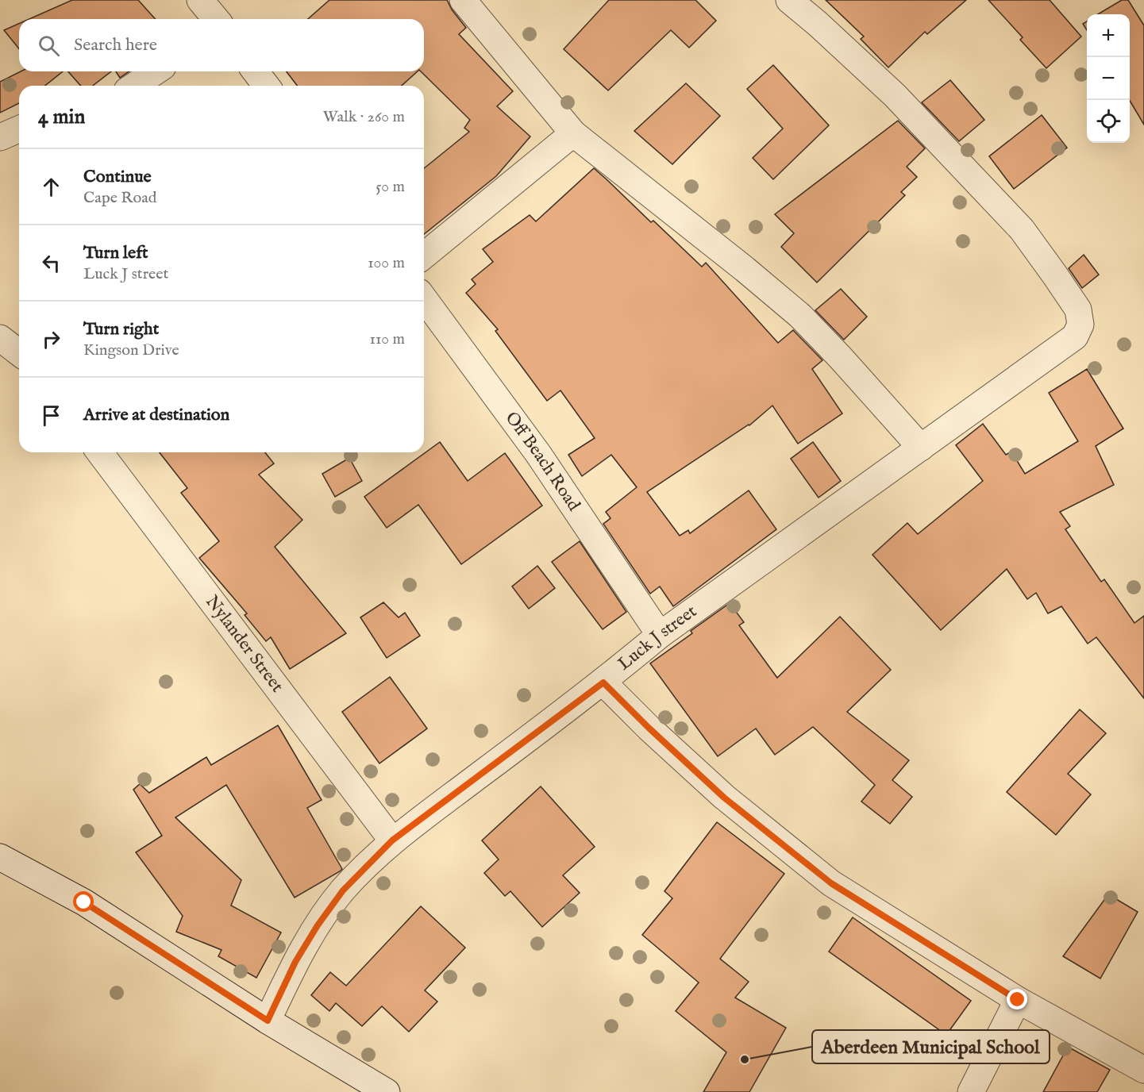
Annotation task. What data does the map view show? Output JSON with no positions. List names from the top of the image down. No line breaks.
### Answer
{"streets":{"street":["Off Beach Road","Luck J street","Nylander Street"]},"crossings":[["Off Beach Road","Luck J street"],["Luck J street","Nylander Street"]],"places":["Aberdeen Municipal School"],"page":{"map_buttons":["+","−"],"search":"Search here","heading":["4 min","Walk · 260 m"],"list":[["Continue","Cape Road","50 m"],["Turn left","Luck J street","100 m"],["Turn right","Kingson Drive","110 m"],"Arrive at destination"]}}
